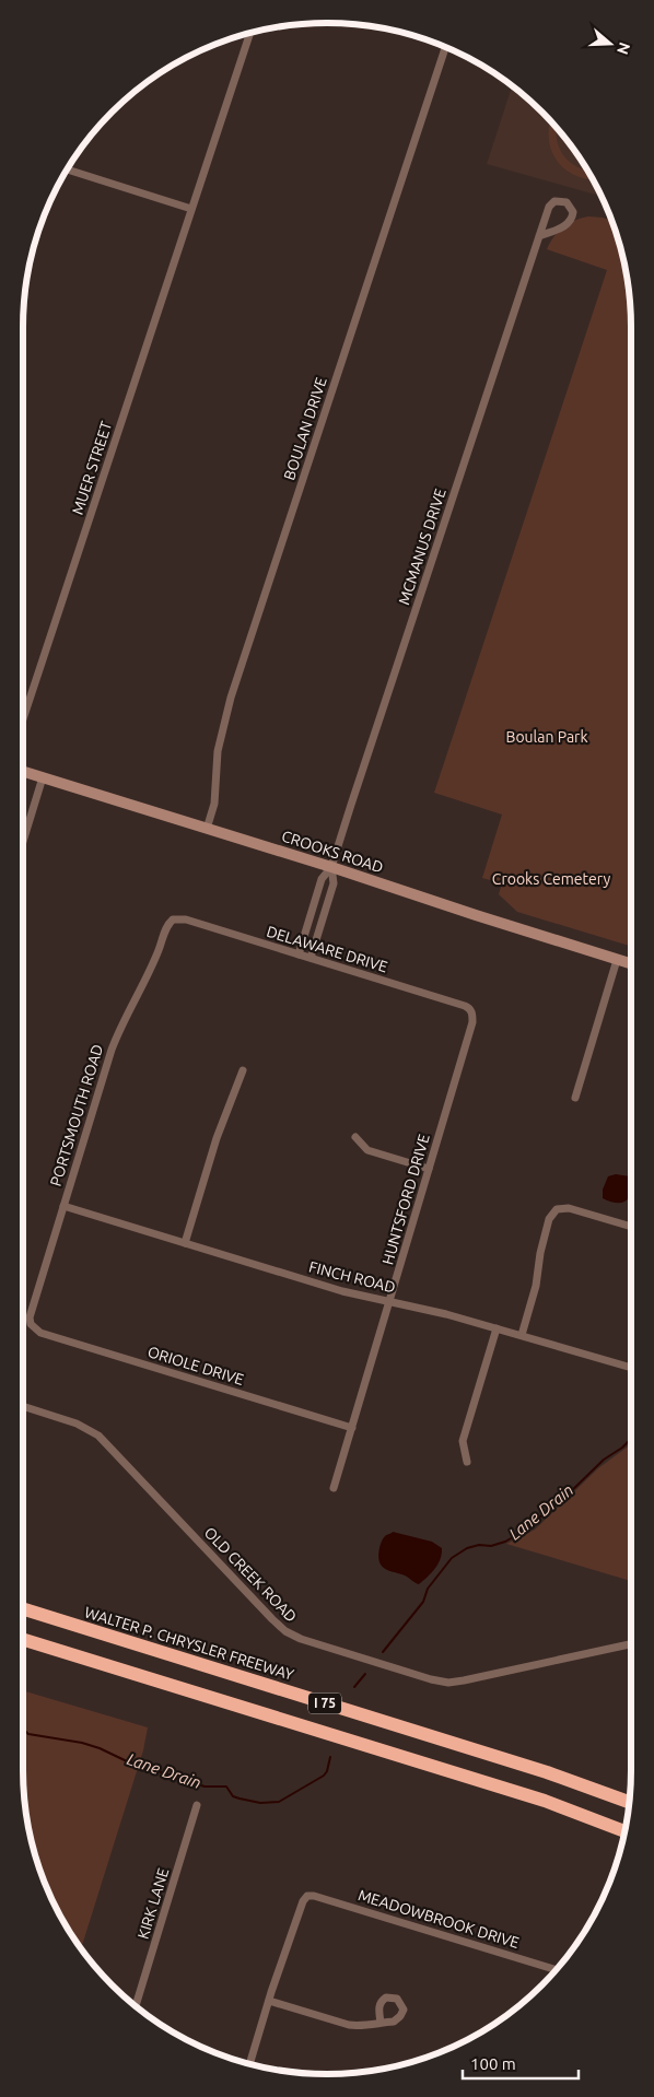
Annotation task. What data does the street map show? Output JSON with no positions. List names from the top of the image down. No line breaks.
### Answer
{"streets":{"highway":["WALTER P. CHRYSLER FREEWAY","I 75"],"main road":["CROOKS ROAD"],"street":["BOULAN DRIVE","MUER STREET","MCMANUS DRIVE","DELAWARE DRIVE","PORTSMOUTH ROAD","HUNTSFORD DRIVE","FINCH ROAD","ORIOLE DRIVE","OLD CREEK ROAD","KIRK LANE","MEADOWBROOK DRIVE"]},"crossings":[["BOULAN DRIVE","CROOKS ROAD"],["MCMANUS DRIVE","CROOKS ROAD"],["DELAWARE DRIVE","PORTSMOUTH ROAD"],["DELAWARE DRIVE","HUNTSFORD DRIVE"],["PORTSMOUTH ROAD","FINCH ROAD"],["PORTSMOUTH ROAD","ORIOLE DRIVE"],["HUNTSFORD DRIVE","FINCH ROAD"],["HUNTSFORD DRIVE","ORIOLE DRIVE"]],"water":["Lane Drain"],"parks":["Boulan Park","Crooks Cemetery"],"scale_bar":"100 m","north":"right"}
